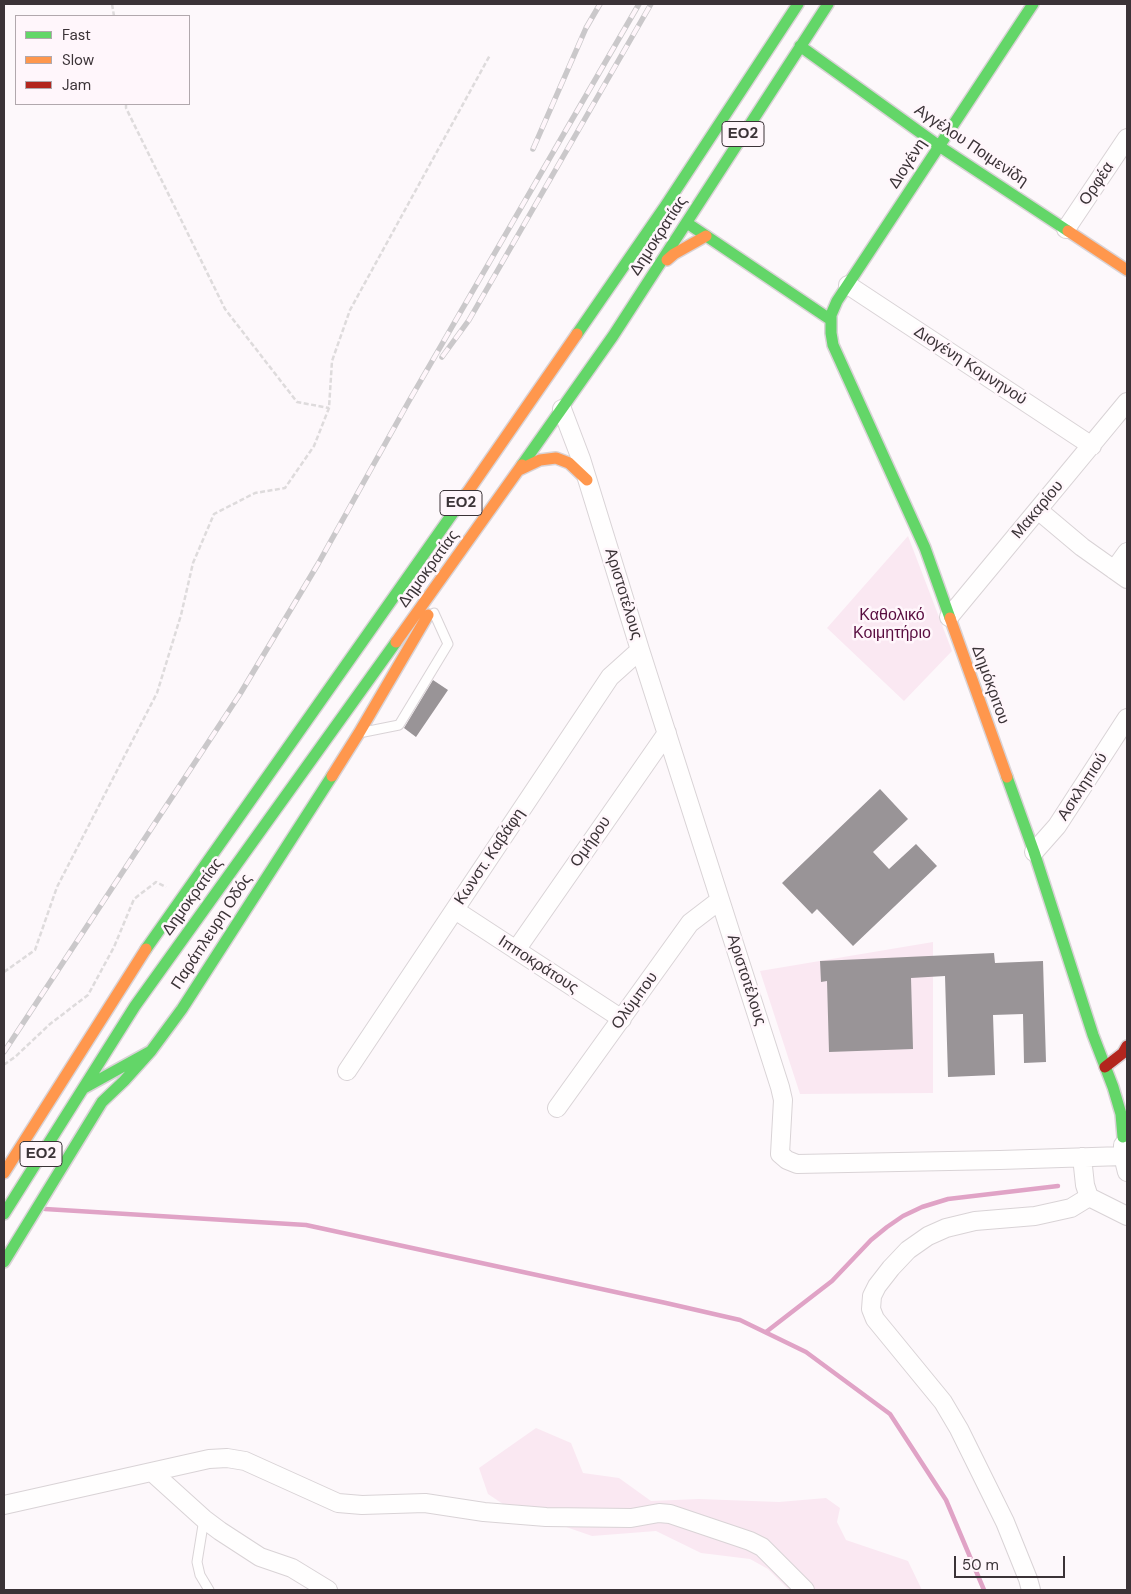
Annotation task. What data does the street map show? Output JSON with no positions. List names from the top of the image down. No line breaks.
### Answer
{"streets":{"main road":["ΕΟ2","Αγγέλου Ποιμενίδη","Διογένη","Δημοκρατίας","Δημόκριτου","Παράπλευρη Οδός"],"street":["Ορφέα","Διογένη Κομνηνού","Μακαρίου","Αριστοτέλους","Ασκληπιού","Ομήρου","Κωνστ. Καβάφη","Ιπποκράτους","Ολύμπου"]},"crossings":[["ΕΟ2","Δημοκρατίας"],["Αγγέλου Ποιμενίδη","Διογένη"],["Αγγέλου Ποιμενίδη","Ορφέα"],["Αγγέλου Ποιμενίδη","Δημοκρατίας"],["Διογένη","Διογένη Κομνηνού"],["Διογένη","Δημόκριτου"],["Δημοκρατίας","Αριστοτέλους"],["Δημοκρατίας","Παράπλευρη Οδός"],["Διογένη Κομνηνού","Μακαρίου"],["Μακαρίου","Δημόκριτου"],["Αριστοτέλους","Ομήρου"],["Αριστοτέλους","Κωνστ. Καβάφη"],["Αριστοτέλους","Ολύμπου"],["Δημόκριτου","Ασκληπιού"],["Ομήρου","Ιπποκράτους"],["Κωνστ. Καβάφη","Ιπποκράτους"],["Ιπποκράτους","Ολύμπου"]],"parks":["Καθολικό Κοιμητήριο"],"legend":["Fast","Slow","Jam"],"scale_bar":"50 m"}
